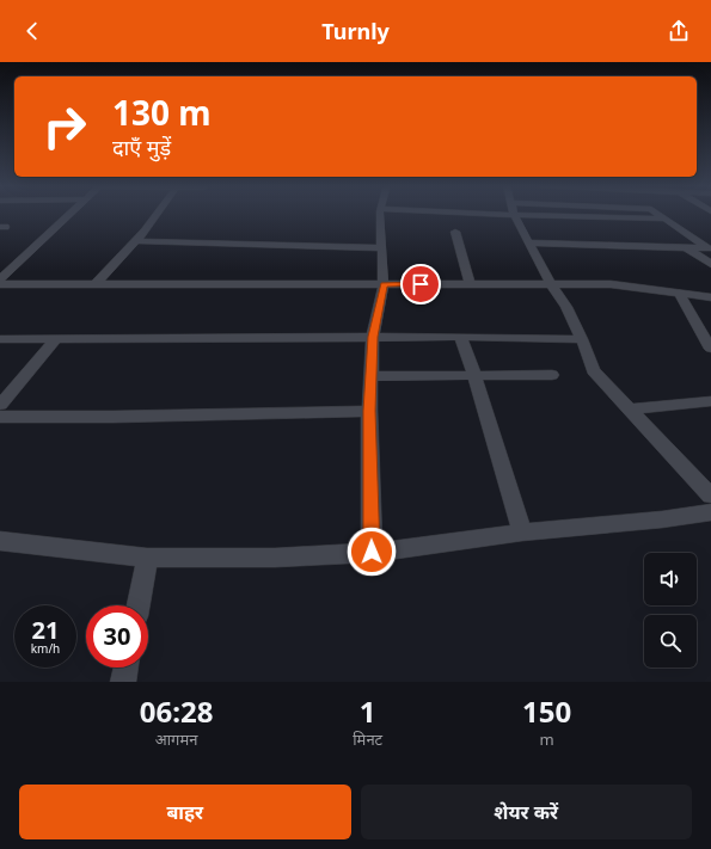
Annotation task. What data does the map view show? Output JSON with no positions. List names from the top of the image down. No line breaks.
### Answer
{"page":{"header":"Turnly","turn":["130 m","दाएँ मुड़ें"],"speed":"21 km/h","limit":"30","eta":["06:28","आगमन","1","मिनट","150","m"],"buttons":["बाहर","शेयर करें"]}}
